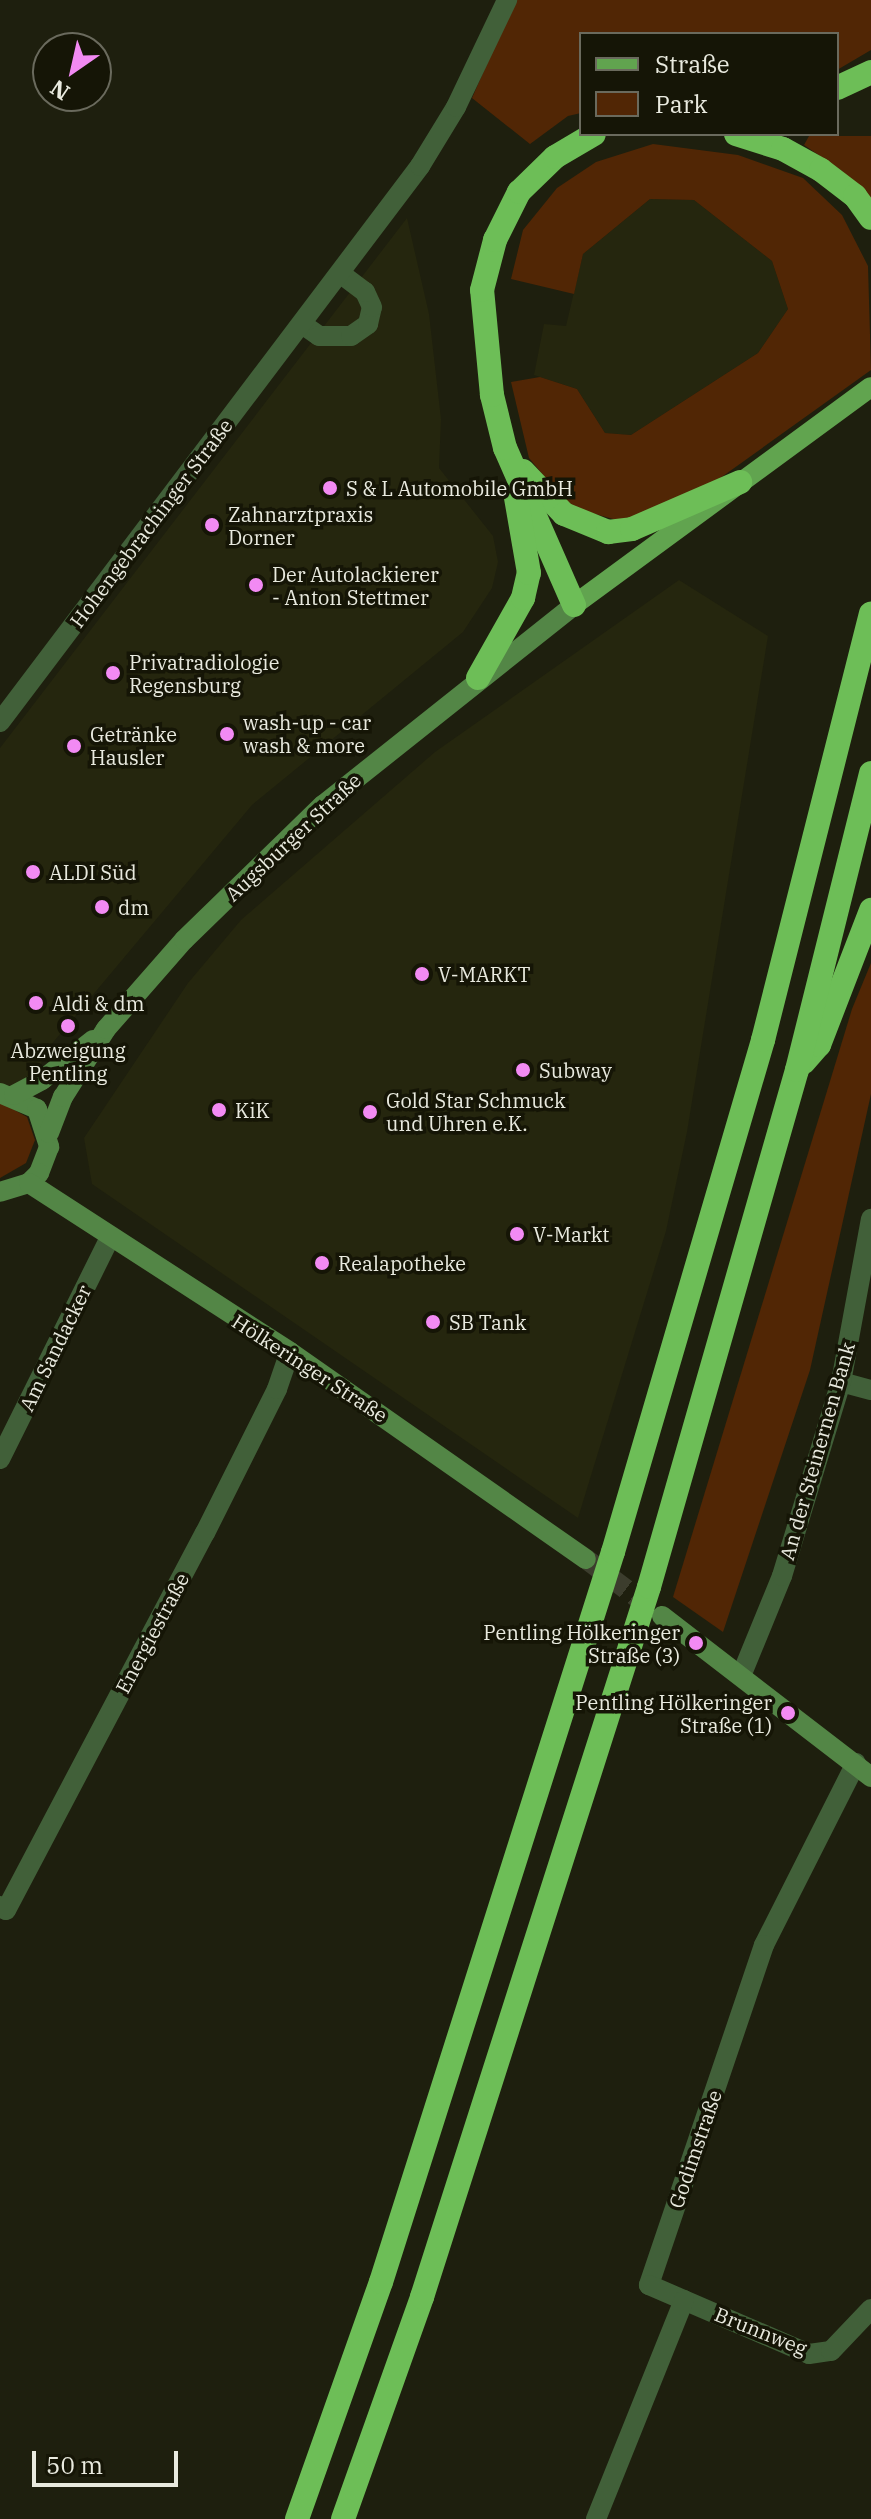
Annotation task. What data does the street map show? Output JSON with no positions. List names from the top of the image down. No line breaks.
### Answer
{"streets":{"street":["Hohengebrachinger Straße","Augsburger Straße","Am Sandacker","Hölkeringer Straße","An der Steinernen Bank","Energiestraße","Godimstraße","Brunnweg"]},"crossings":[["Augsburger Straße","Hölkeringer Straße"],["Am Sandacker","Hölkeringer Straße"],["Hölkeringer Straße","Energiestraße"],["Godimstraße","Brunnweg"]],"places":["S & L Automobile GmbH","Zahnarztpraxis Dorner","Der Autolackierer - Anton Stettmer","Privatradiologie Regensburg","wash-up - car wash & more","Getränke Hausler","ALDI Süd","dm","V-MARKT","Aldi & dm","Abzweigung Pentling","Subway","KiK","Gold Star Schmuck und Uhren e.K.","V-Markt","Realapotheke","SB Tank","Pentling Hölkeringer Straße (3)","Pentling Hölkeringer Straße (1)"],"legend":["Straße","Park"],"scale_bar":"50 m","north":"bottom left"}
